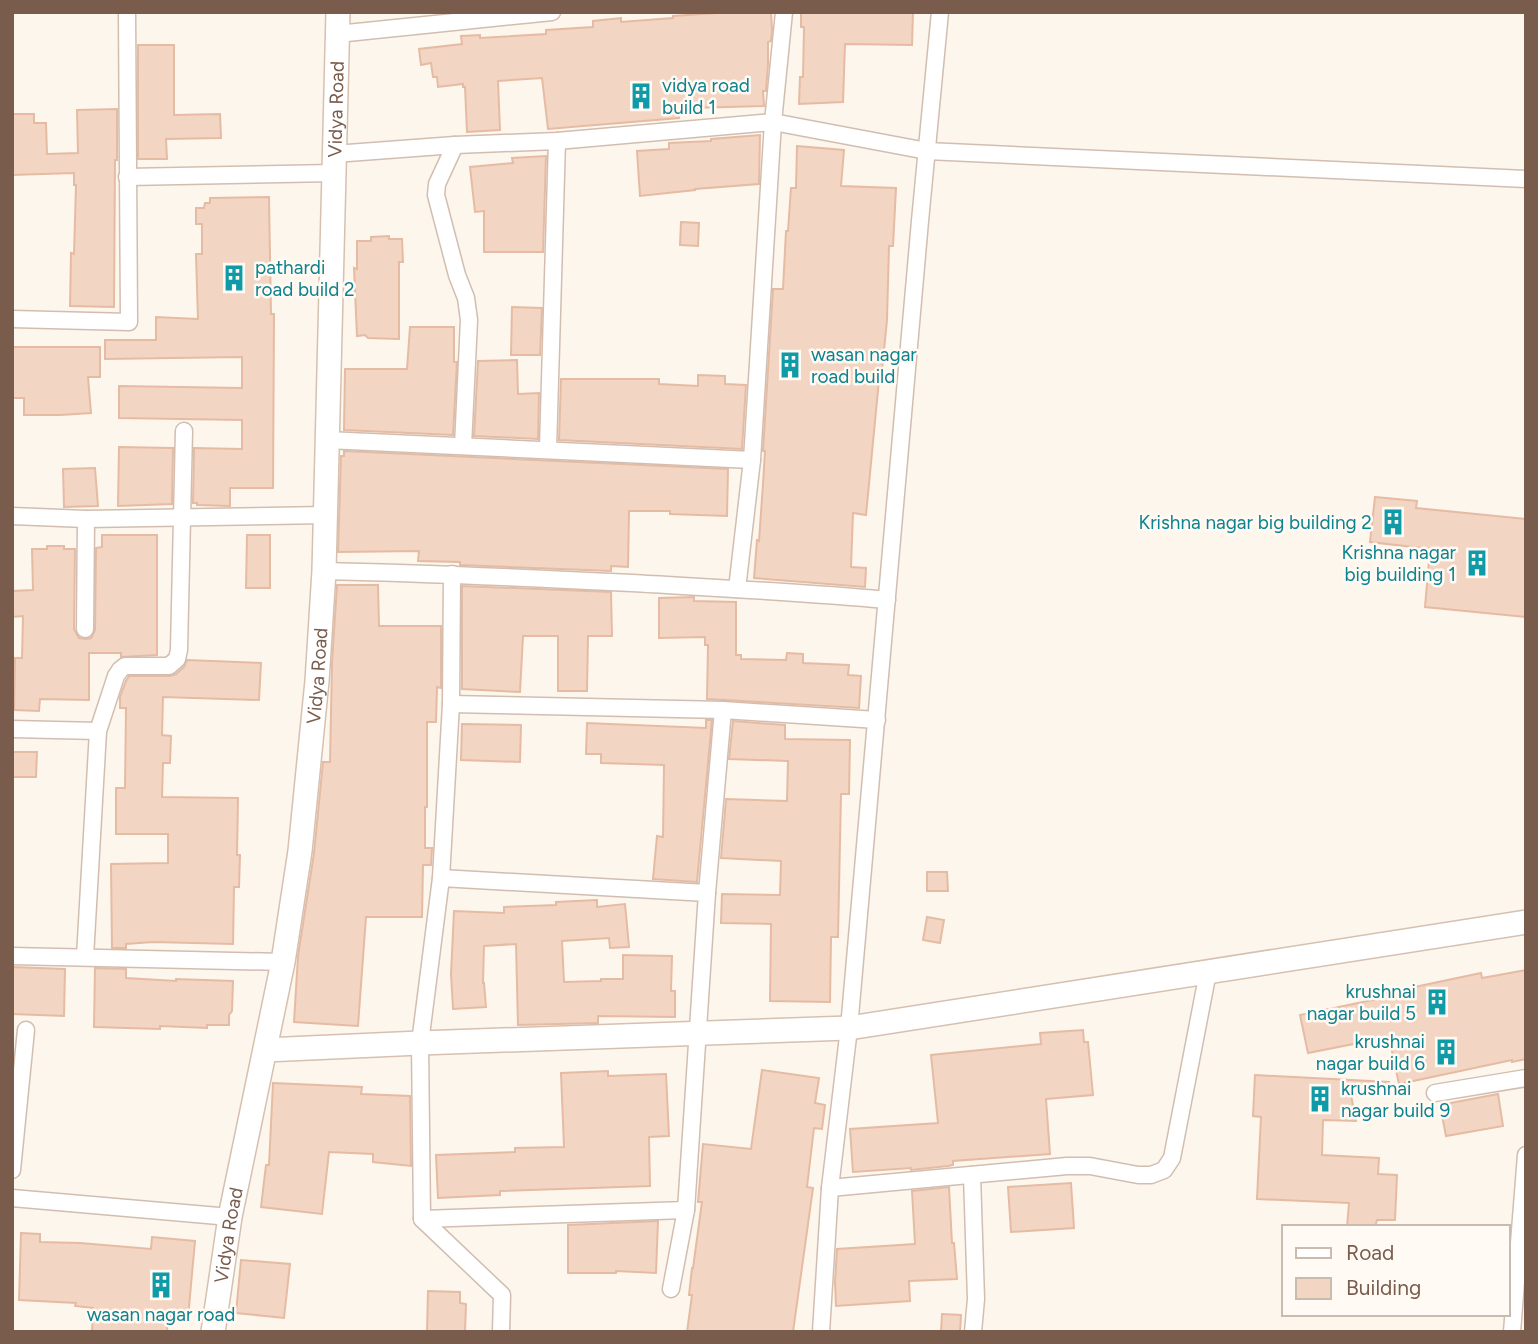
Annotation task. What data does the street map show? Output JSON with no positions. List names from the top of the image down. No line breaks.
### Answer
{"streets":{"street":["Vidya Road"]},"places":{"building":["vidya road build 1","pathardi road build 2","wasan nagar road build","Krishna nagar big building 2","Krishna nagar big building 1","krushnai nagar build 5","krushnai nagar build 6","krushnai nagar build 9","wasan nagar road"]},"legend":["Road","Building"]}
